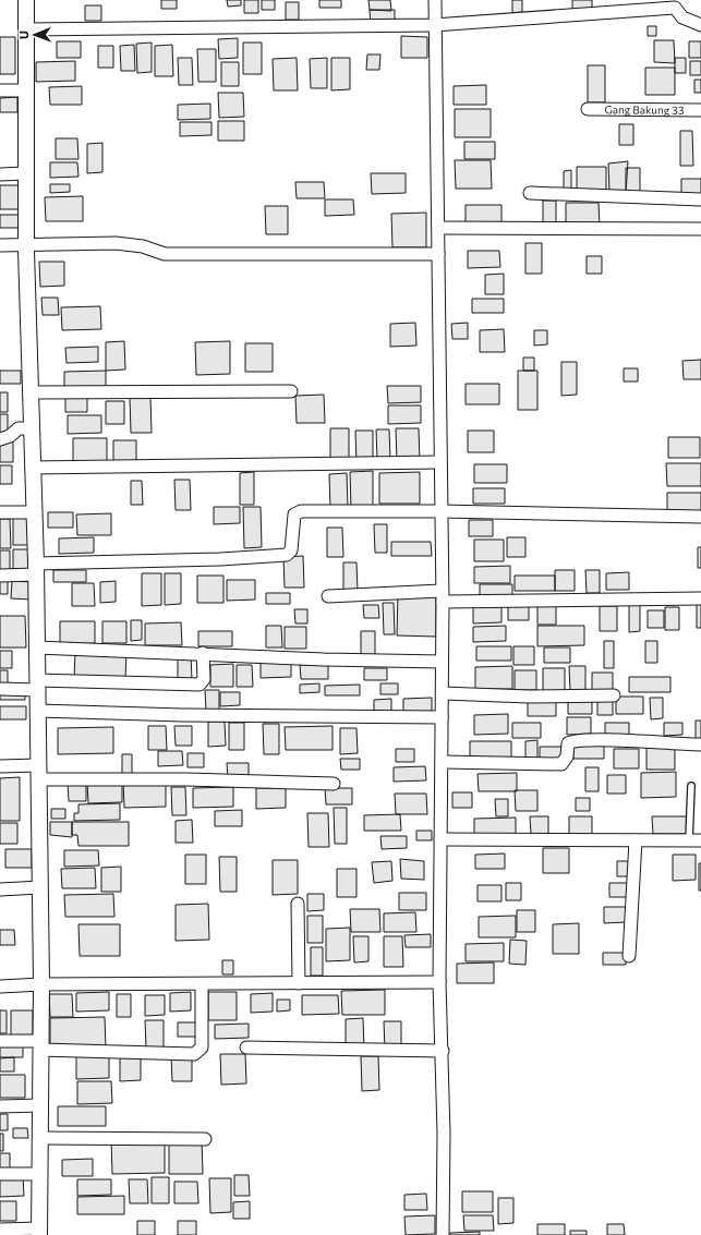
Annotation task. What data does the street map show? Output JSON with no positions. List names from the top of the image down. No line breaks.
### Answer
{"streets":{"street":["Gang Bakung 33"]},"north":"left"}
